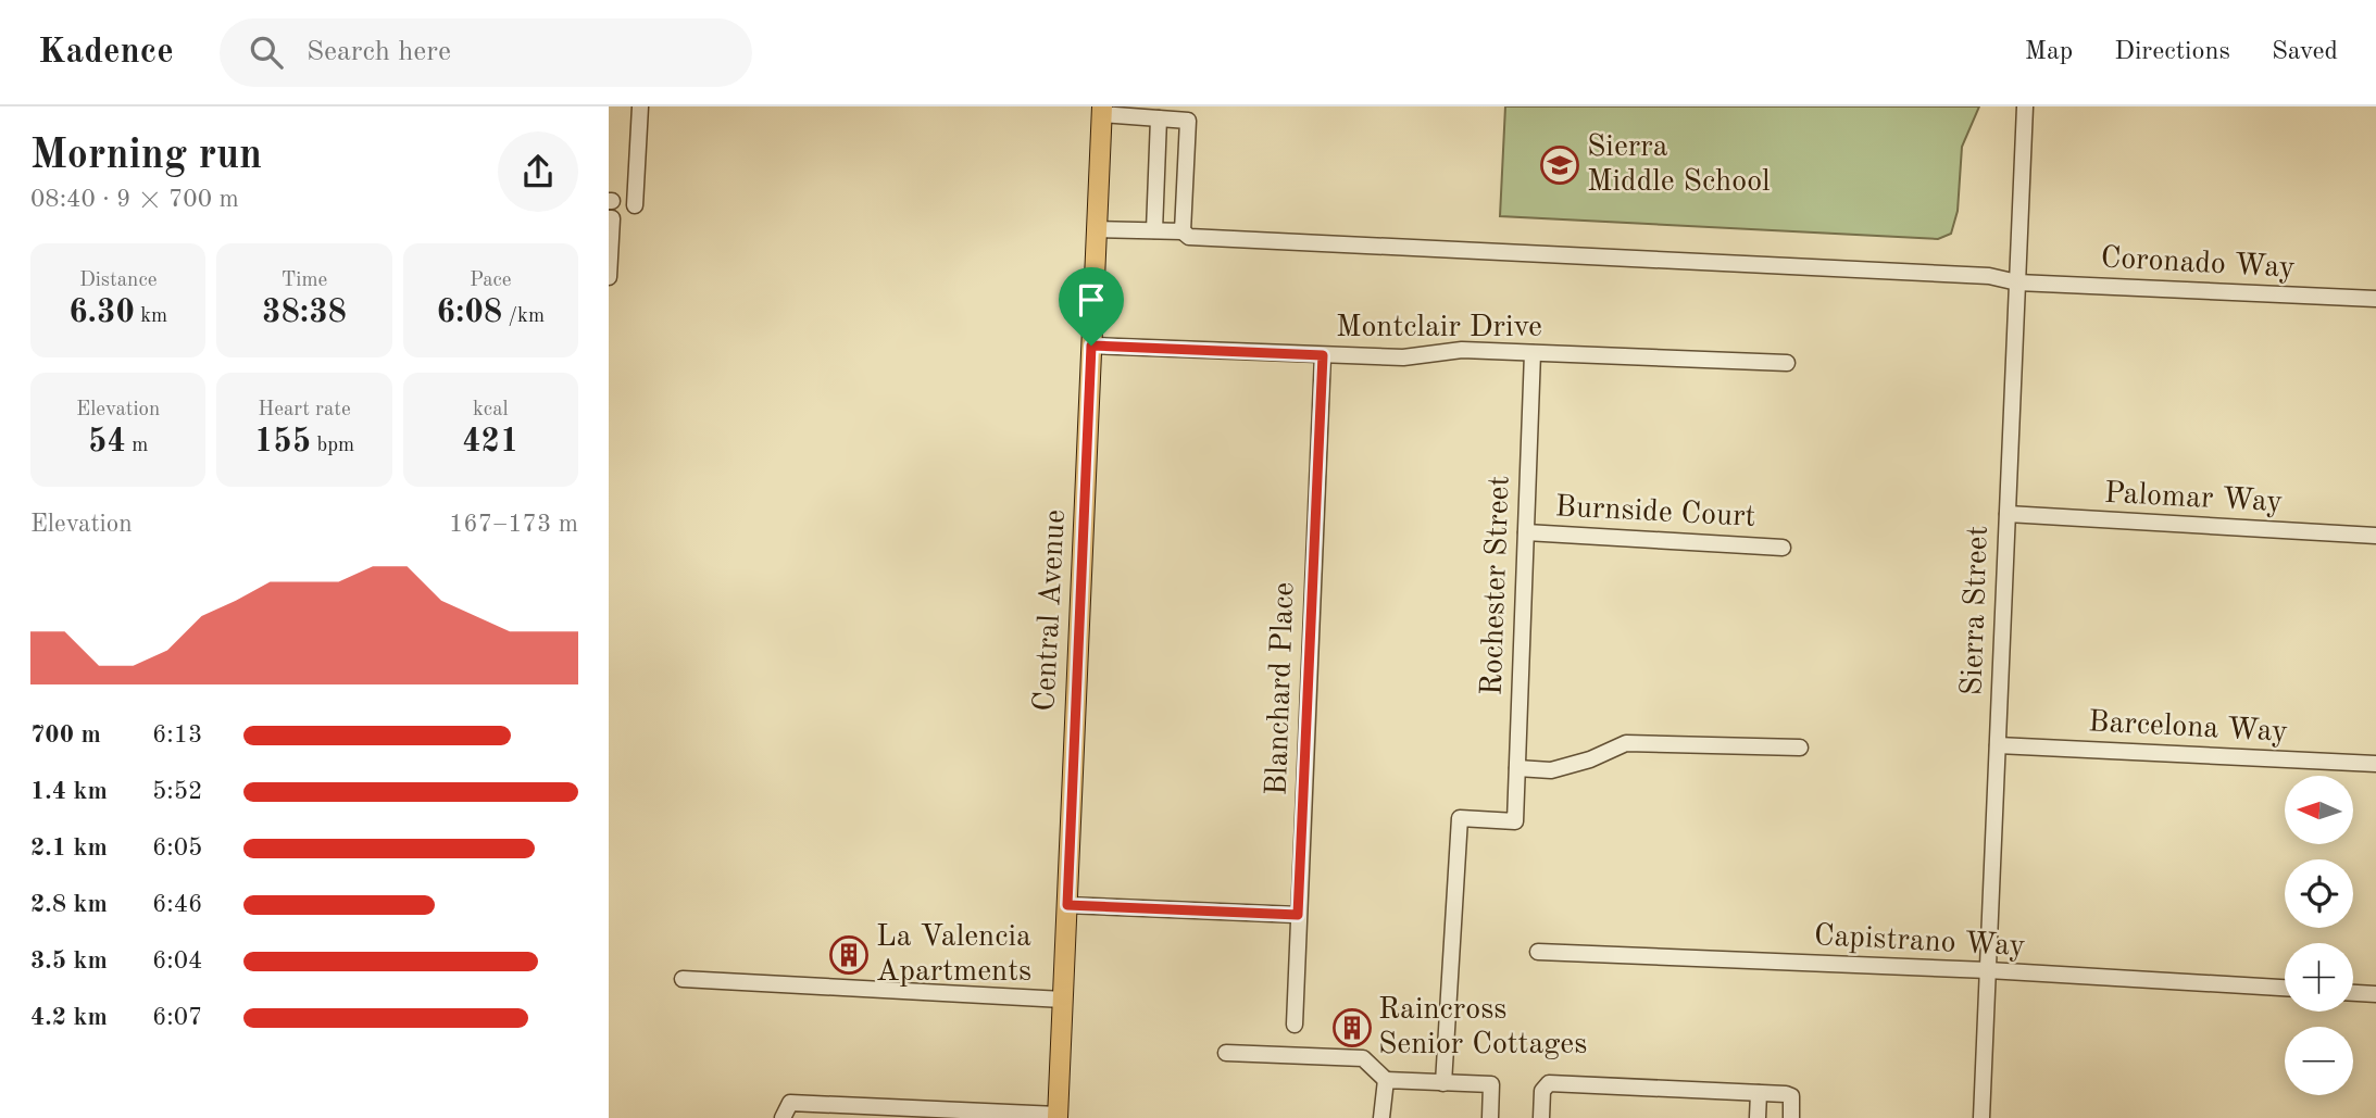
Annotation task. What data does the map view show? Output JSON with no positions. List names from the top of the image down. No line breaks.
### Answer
{"streets":{"main road":["Central Avenue"],"street":["Coronado Way","Montclair Drive","Palomar Way","Burnside Court","Rochester Street","Sierra Street","Blanchard Place","Barcelona Way","Capistrano Way"]},"crossings":[["Coronado Way","Central Avenue"],["Coronado Way","Sierra Street"],["Montclair Drive","Rochester Street"],["Montclair Drive","Central Avenue"],["Montclair Drive","Blanchard Place"],["Palomar Way","Sierra Street"],["Burnside Court","Rochester Street"],["Sierra Street","Barcelona Way"],["Sierra Street","Capistrano Way"]],"places":{"school or university":["Sierra Middle School"],"building":["La Valencia Apartments","Raincross Senior Cottages"]},"north":"left","page":{"header":"Kadence","search":"Search here","nav":["Map","Directions","Saved"],"heading":["Morning run","08:40 · 9 × 700 m"],"stats":[["Distance","6.30 km"],["Time","38:38"],["Pace","6:08 /km"],["Elevation","54 m"],["Heart rate","155 bpm"],["kcal","421"]],"chart":["Elevation","167–173 m"],"list":[{"name":"700 m","note":"6:13"},{"name":"1.4 km","note":"5:52"},{"name":"2.1 km","note":"6:05"},{"name":"2.8 km","note":"6:46"},{"name":"3.5 km","note":"6:04"},{"name":"4.2 km","note":"6:07"}],"map_buttons":["+","−"]}}
